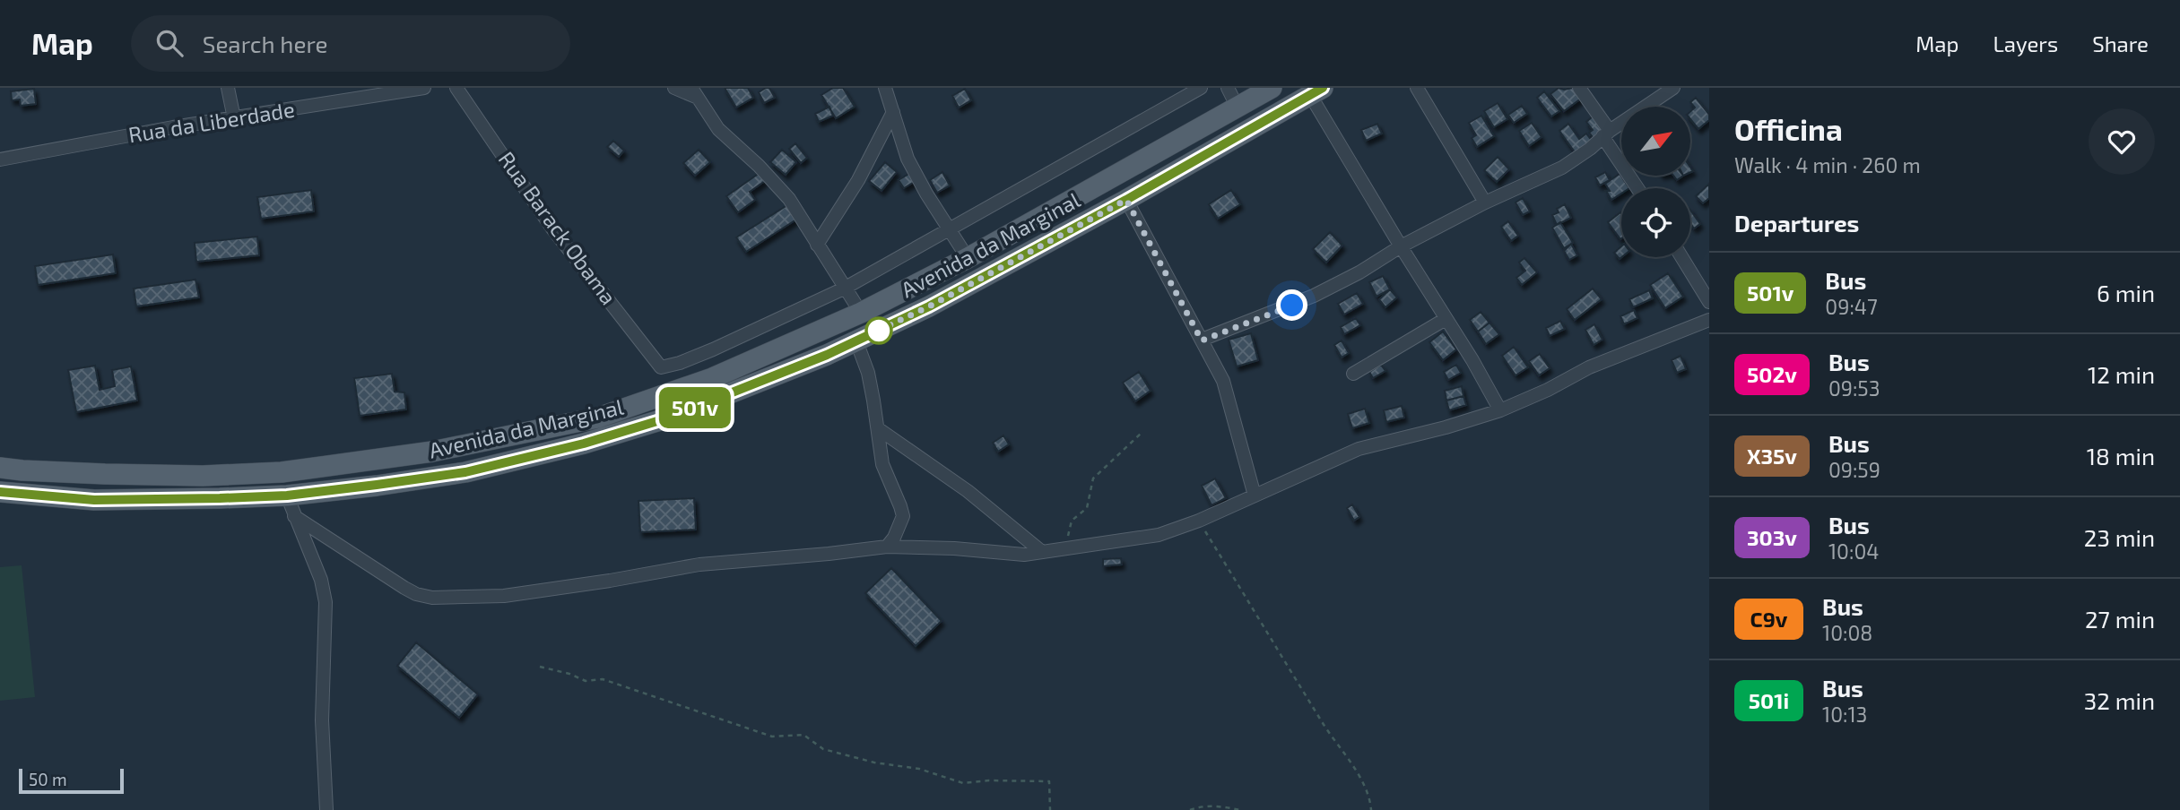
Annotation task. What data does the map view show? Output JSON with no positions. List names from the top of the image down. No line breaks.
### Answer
{"streets":{"main road":["Avenida da Marginal"],"street":["Rua da Liberdade","Rua Barack Obama"]},"lines":["bus line 501v"],"scale_bar":"50 m","north":"top right","page":{"header":"Map","search":"Search here","nav":["Map","Layers","Share"],"on_map":"501v","heading":[["Officina","Walk · 4 min · 260 m"],"Departures"],"list":[{"mark":"501v","name":"Bus","note":"09:47","value":"6 min"},{"mark":"502v","name":"Bus","note":"09:53","value":"12 min"},{"mark":"X35v","name":"Bus","note":"09:59","value":"18 min"},{"mark":"303v","name":"Bus","note":"10:04","value":"23 min"},{"mark":"C9v","name":"Bus","note":"10:08","value":"27 min"},{"mark":"501i","name":"Bus","note":"10:13","value":"32 min"}],"scale":"50 m"}}
